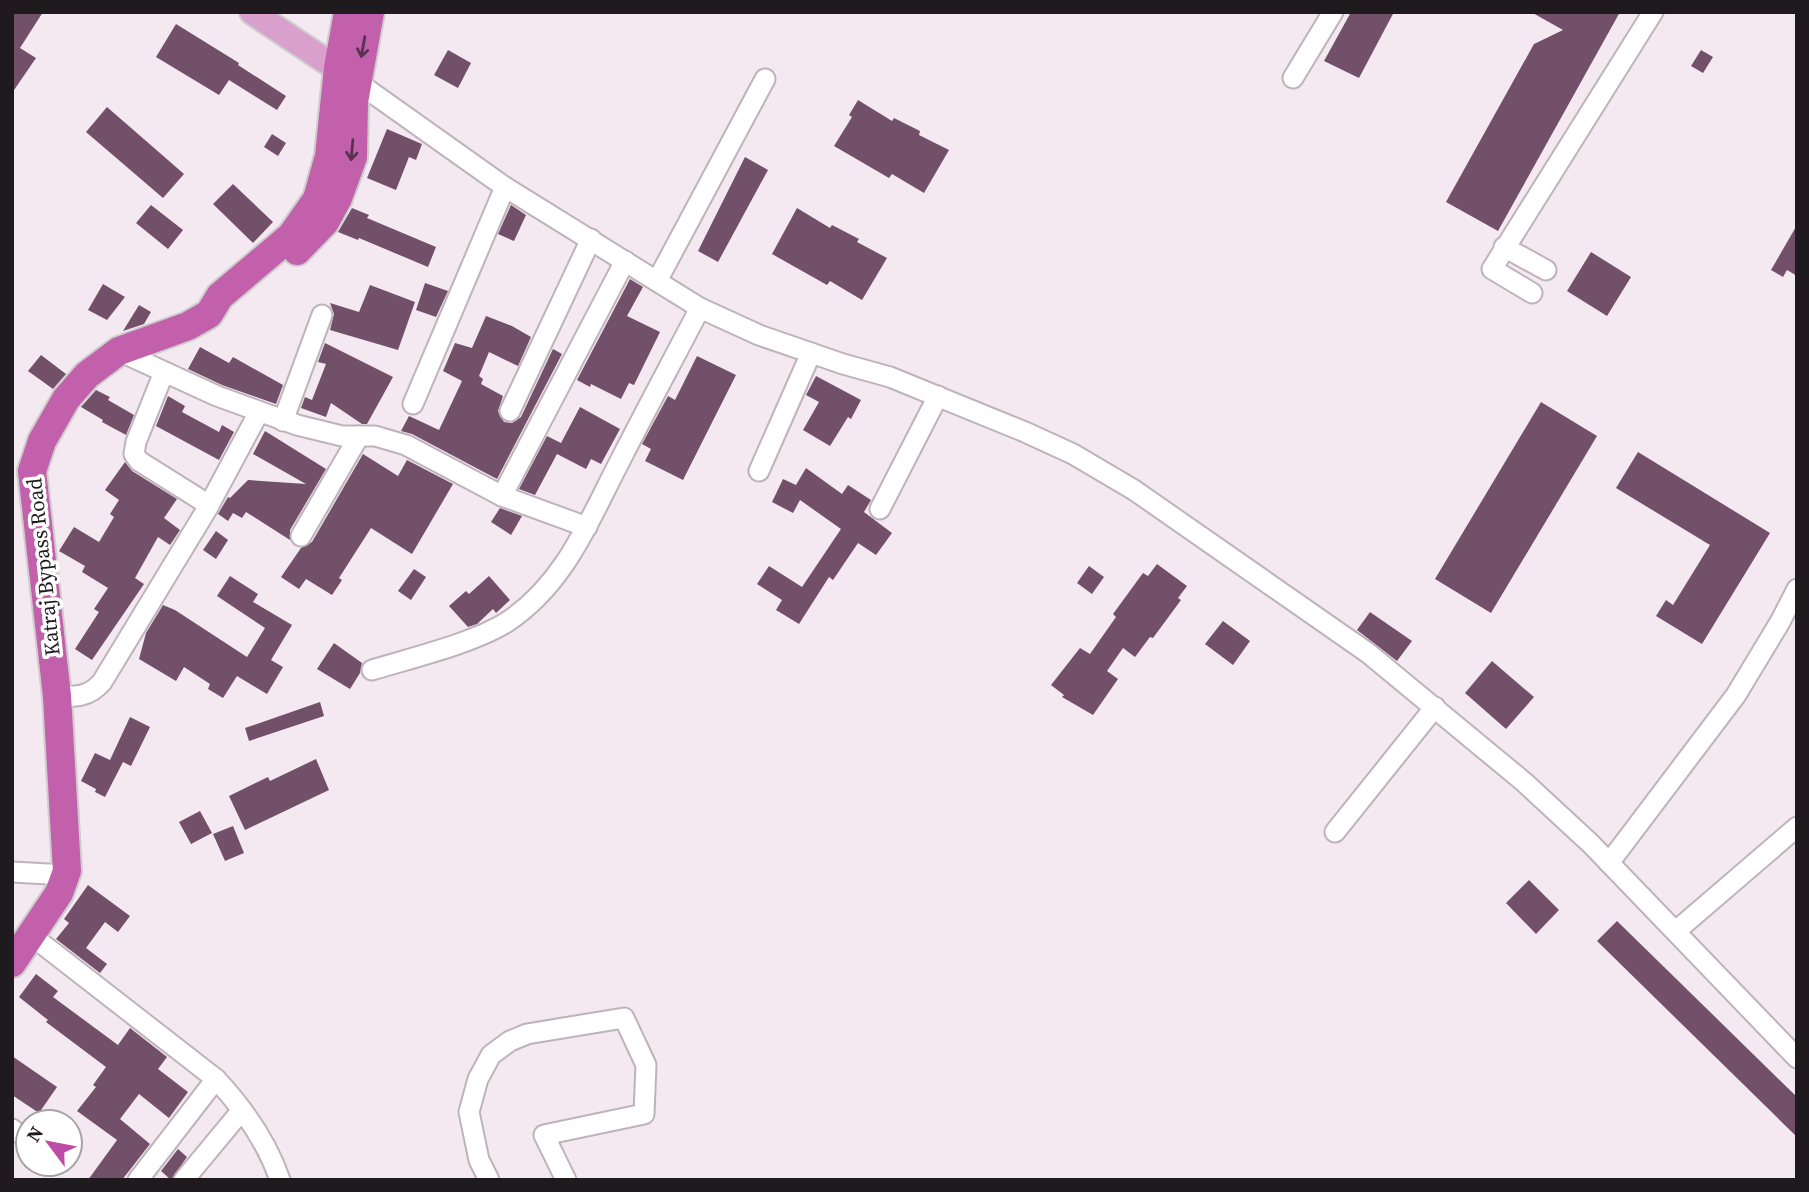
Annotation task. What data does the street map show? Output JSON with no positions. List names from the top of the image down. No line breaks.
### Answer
{"streets":{"highway":["Katraj Bypass Road"]},"north":"top left"}
